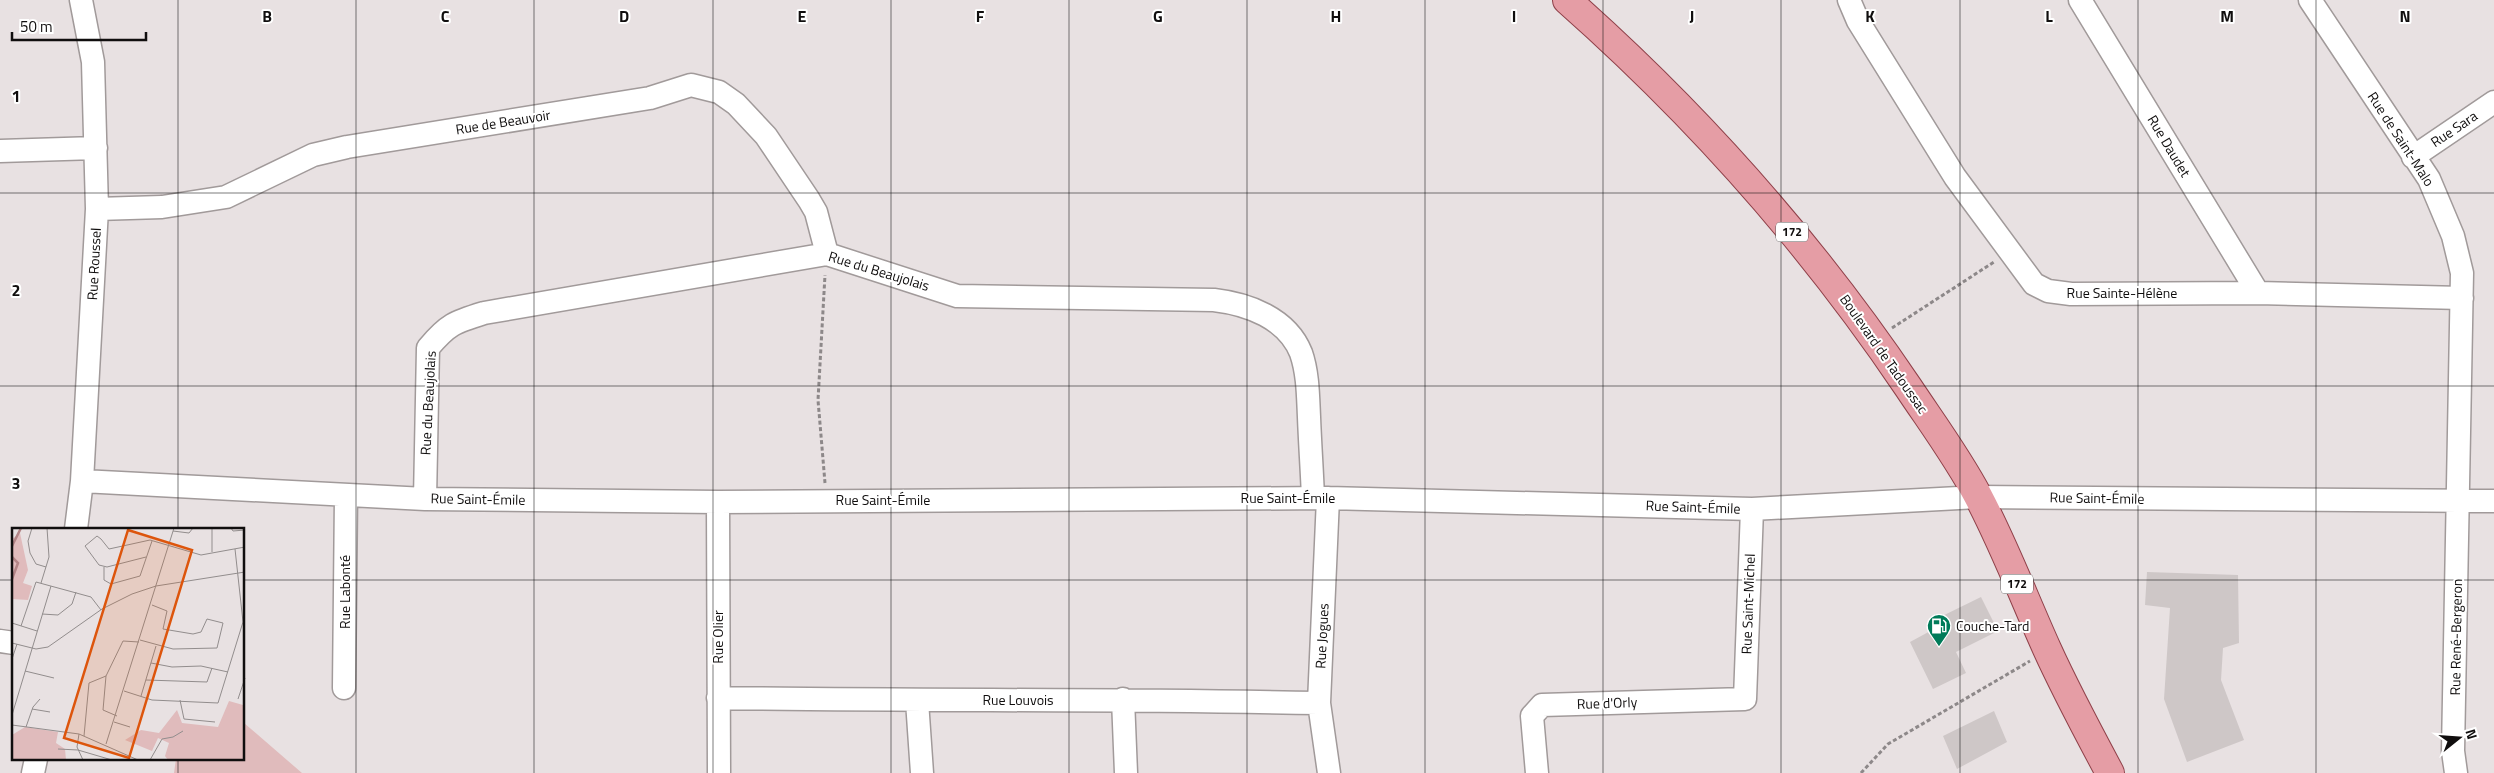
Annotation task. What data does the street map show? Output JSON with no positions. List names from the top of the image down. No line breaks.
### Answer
{"streets":{"main road":["172","Boulevard de Tadoussac"],"street":["Rue de Beauvoir","Rue Sara","Rue de Saint-Malo","Rue Daudet","Rue Roussel","Rue du Beaujolais","Rue Sainte-Hélène","Rue Saint-Émile","Rue Labonté","Rue Saint-Michel","Rue Jogues","Rue Olier","Rue René-Bergeron","Rue Louvois","Rue d'Orly"]},"crossings":[["Rue de Beauvoir","Rue Roussel"],["Rue de Beauvoir","Rue du Beaujolais"],["Rue Sara","Rue de Saint-Malo"],["Rue de Saint-Malo","Rue Sainte-Hélène"],["Rue de Saint-Malo","Rue Saint-Émile"],["Rue de Saint-Malo","Rue René-Bergeron"],["Rue Daudet","Rue Sainte-Hélène"],["Rue Roussel","Rue Saint-Émile"],["Rue du Beaujolais","Rue Saint-Émile"],["Rue du Beaujolais","Rue Jogues"],["Boulevard de Tadoussac","Rue Saint-Émile"],["Rue Saint-Émile","Rue Labonté"],["Rue Saint-Émile","Rue Saint-Michel"],["Rue Saint-Émile","Rue Jogues"],["Rue Saint-Émile","Rue Olier"],["Rue Saint-Émile","Rue René-Bergeron"],["Rue Saint-Michel","Rue d'Orly"],["Rue Jogues","Rue Louvois"],["Rue Olier","Rue Louvois"]],"places":{"fuel station":["Couche-Tard"]},"scale_bar":"50 m","north":"right","grid":{"columns":["B","C","D","E","F","G","H","I","J","K","L","M","N"],"rows":["1","2","3"]}}
